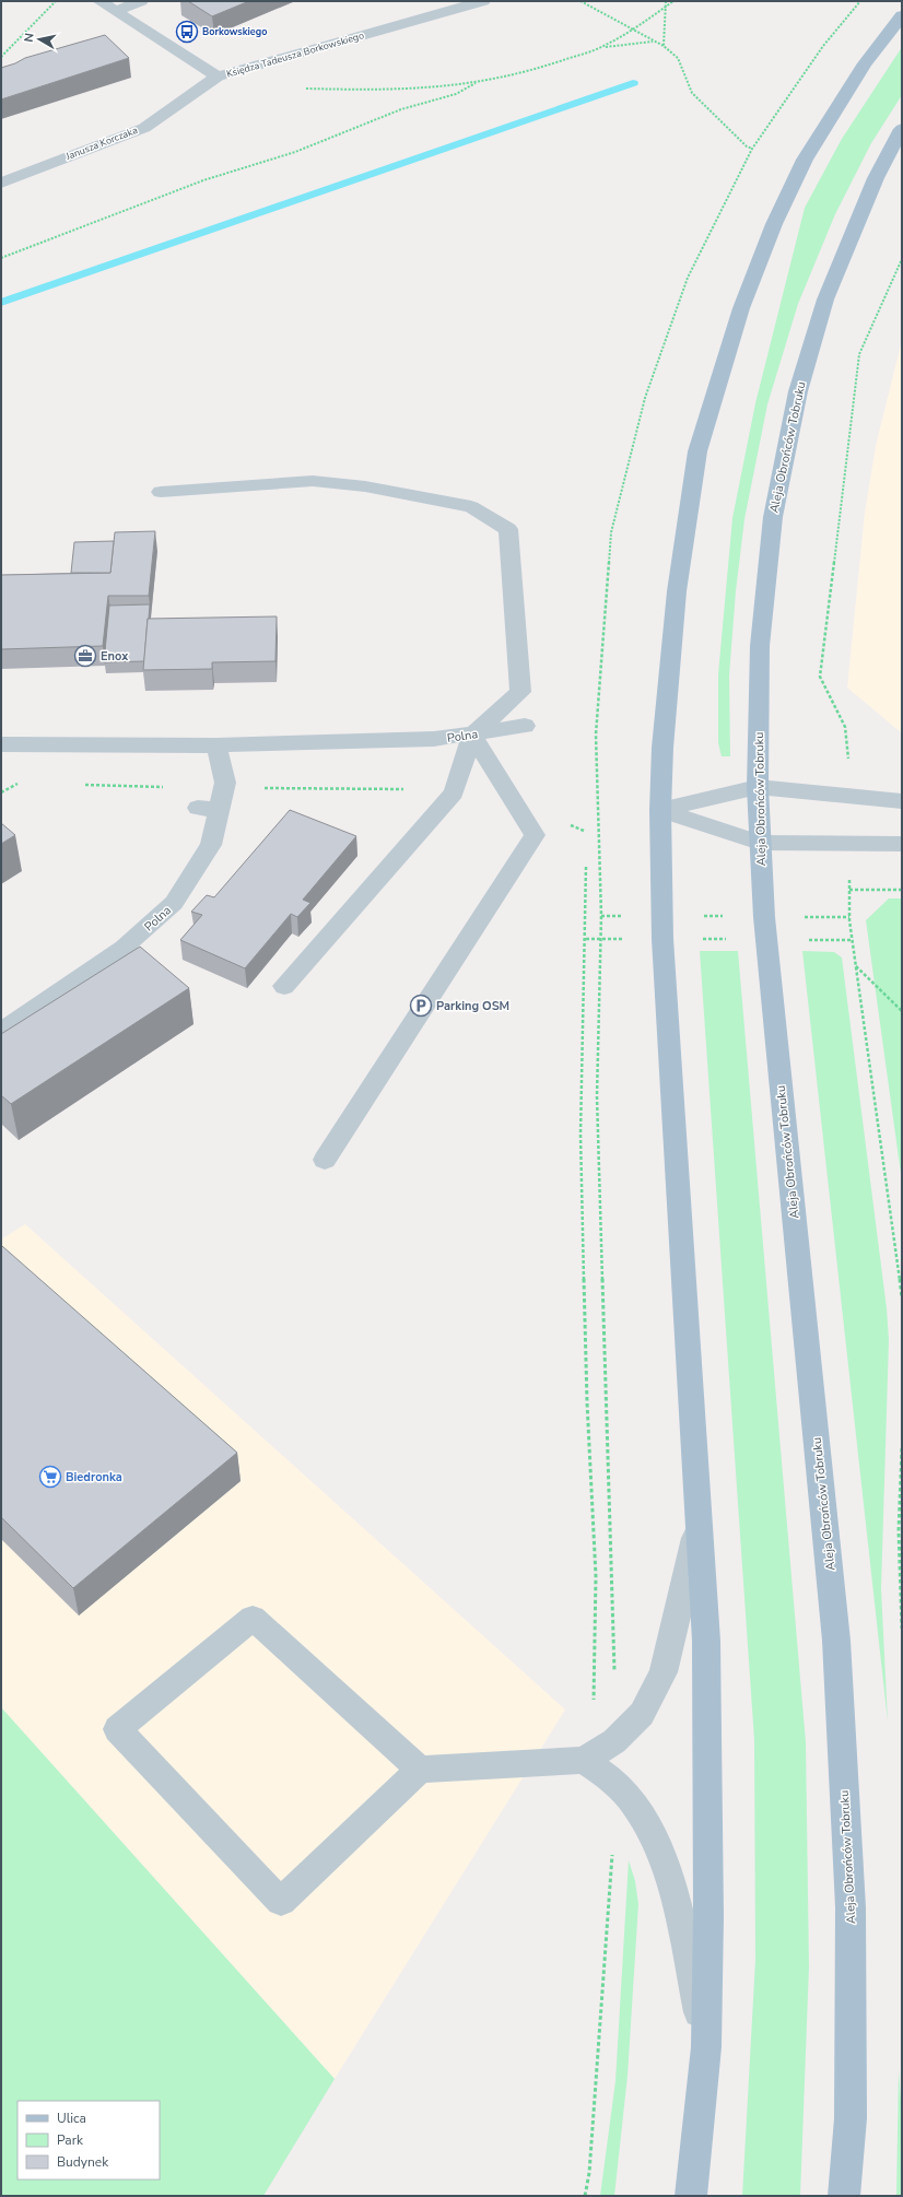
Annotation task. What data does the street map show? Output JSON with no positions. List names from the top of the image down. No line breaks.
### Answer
{"streets":{"main road":["Aleja Obrońców Tobruku"],"street":["Księdza Tadeusza Borkowskiego","Janusza Korczaka","Polna"]},"crossings":[["Księdza Tadeusza Borkowskiego","Janusza Korczaka"]],"places":{"bus stop":["Borkowskiego"],"office":["Enox"],"parking":["Parking OSM"],"supermarket":["Biedronka"]},"legend":["Ulica","Park","Budynek"],"north":"left"}
